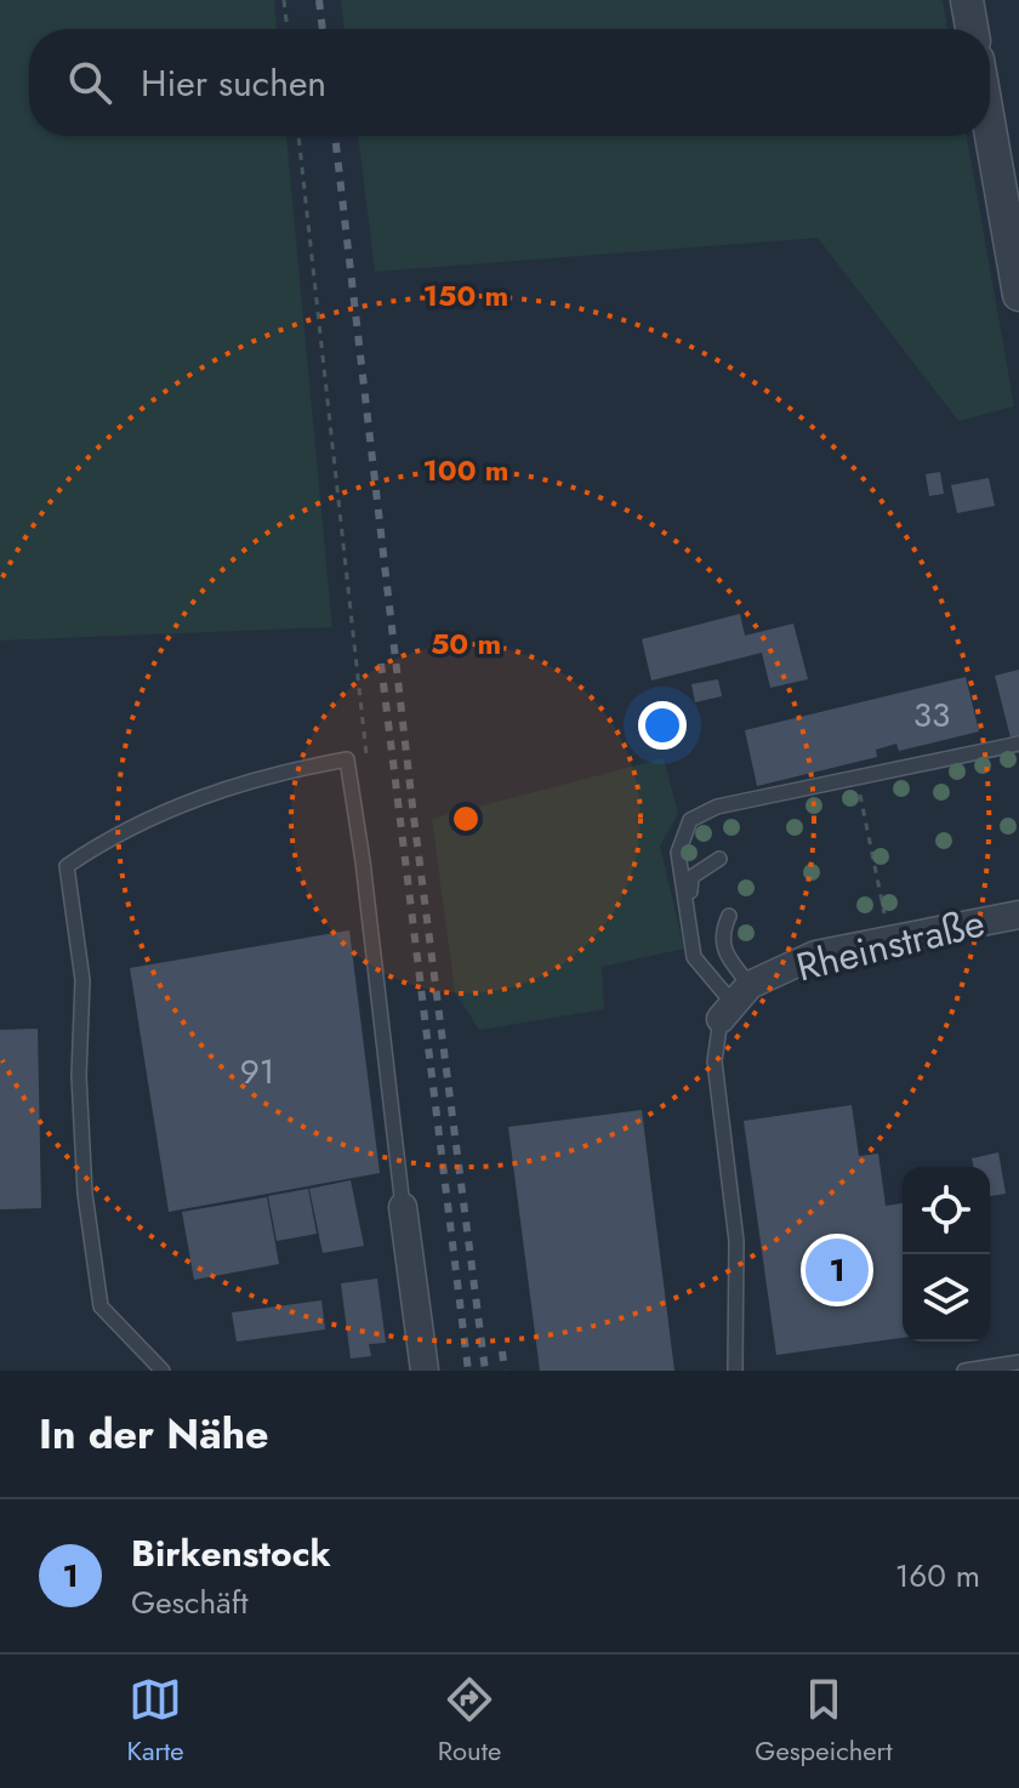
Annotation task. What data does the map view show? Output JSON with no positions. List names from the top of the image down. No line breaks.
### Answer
{"streets":{"street":["Rheinstraße"]},"house_numbers":["33","91"],"page":{"search":"Hier suchen","pins":"1","heading":"In der Nähe","list":[{"mark":"1","name":"Birkenstock","note":"Geschäft","value":"160 m"}],"nav":["Karte","Route","Gespeichert"]},"rings":["150 m","100 m","50 m"]}
